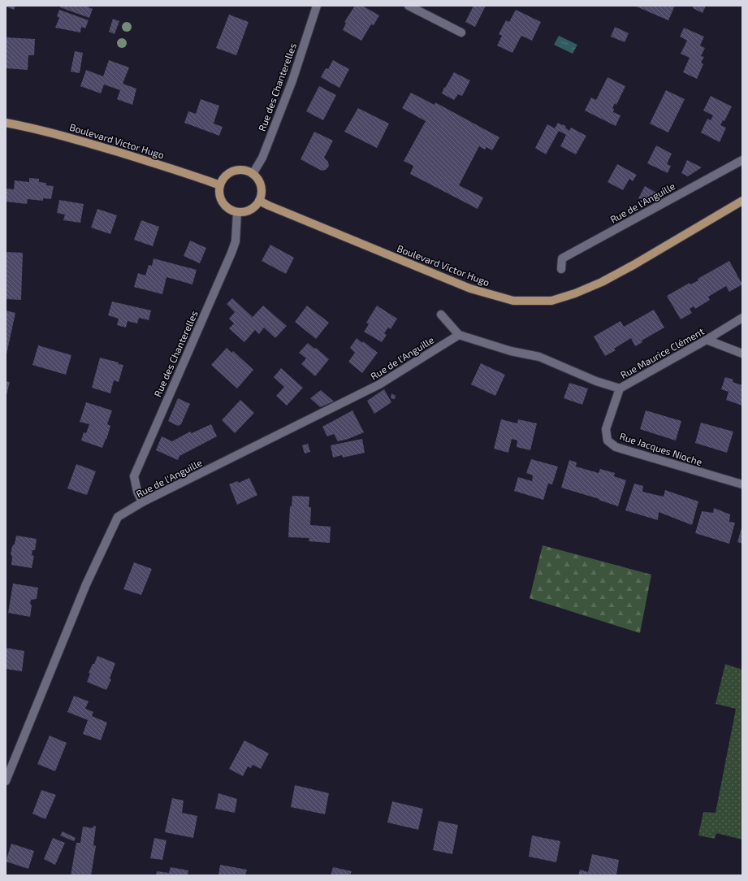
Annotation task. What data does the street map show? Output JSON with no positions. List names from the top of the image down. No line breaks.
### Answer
{"streets":{"main road":["Boulevard Victor Hugo"],"street":["Rue des Chanterelles","Rue de l'Anguille","Rue Maurice Clément","Rue Jacques Nioche"]},"crossings":[["Rue des Chanterelles","Boulevard Victor Hugo"],["Rue des Chanterelles","Rue de l'Anguille"],["Rue de l'Anguille","Rue Maurice Clément"],["Rue Maurice Clément","Rue Jacques Nioche"]]}
